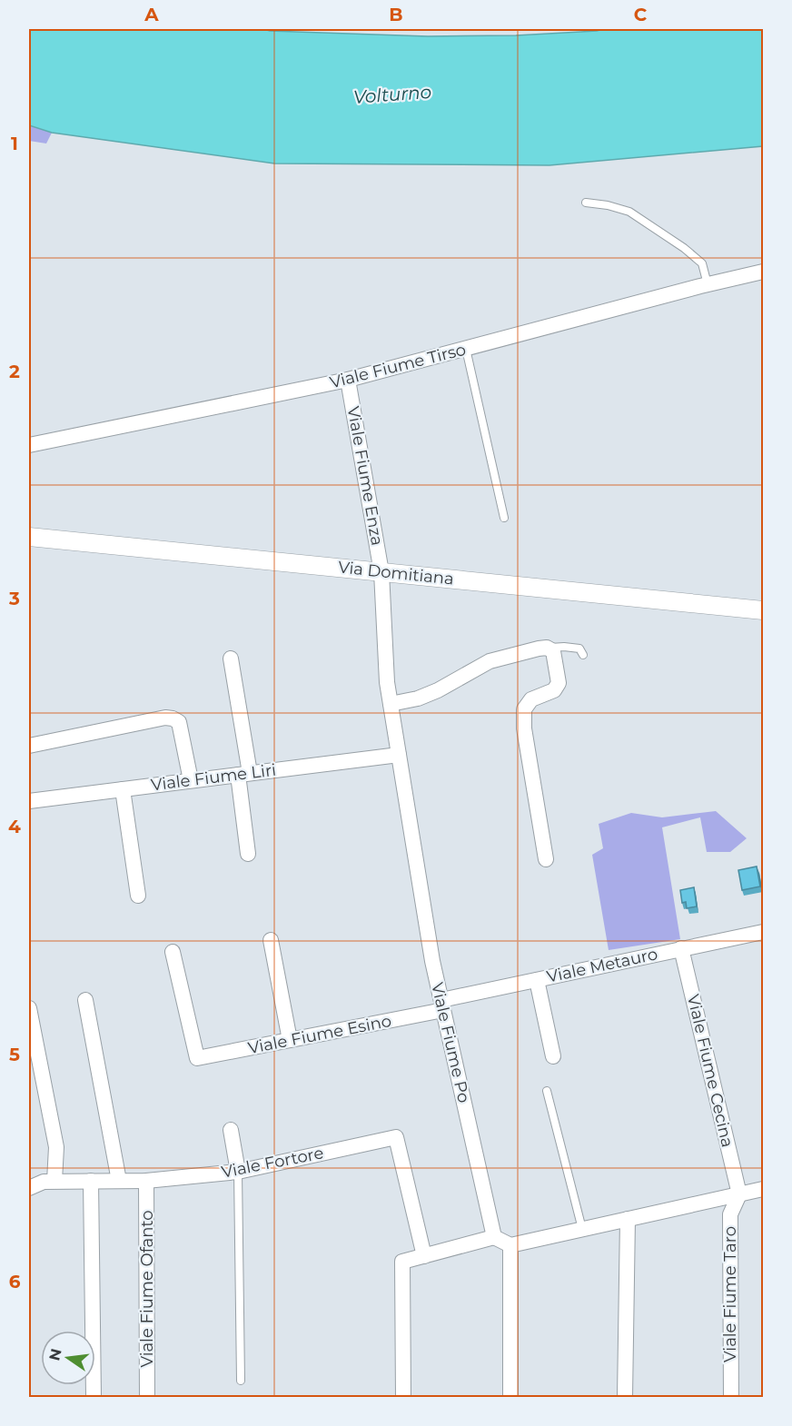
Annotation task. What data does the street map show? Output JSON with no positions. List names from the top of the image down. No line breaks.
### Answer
{"streets":{"street":["Viale Fiume Tirso","Viale Fiume Enza","Via Domitiana","Viale Fiume Liri","Viale Metauro","Viale Fiume Esino","Viale Fiume Po","Viale Fiume Cecina","Viale Fortore","Viale Fiume Ofanto","Viale Fiume Taro"]},"crossings":[["Viale Fiume Tirso","Viale Fiume Enza"],["Viale Fiume Enza","Via Domitiana"],["Viale Fiume Enza","Viale Fiume Po"],["Via Domitiana","Viale Fiume Po"],["Viale Fiume Liri","Viale Fiume Po"],["Viale Metauro","Viale Fiume Esino"],["Viale Metauro","Viale Fiume Po"],["Viale Metauro","Viale Fiume Cecina"],["Viale Fiume Esino","Viale Fiume Po"],["Viale Fiume Cecina","Viale Fiume Taro"],["Viale Fortore","Viale Fiume Ofanto"]],"water":["Volturno"],"north":"left","grid":{"columns":["A","B","C"],"rows":["1","2","3","4","5","6"]}}
